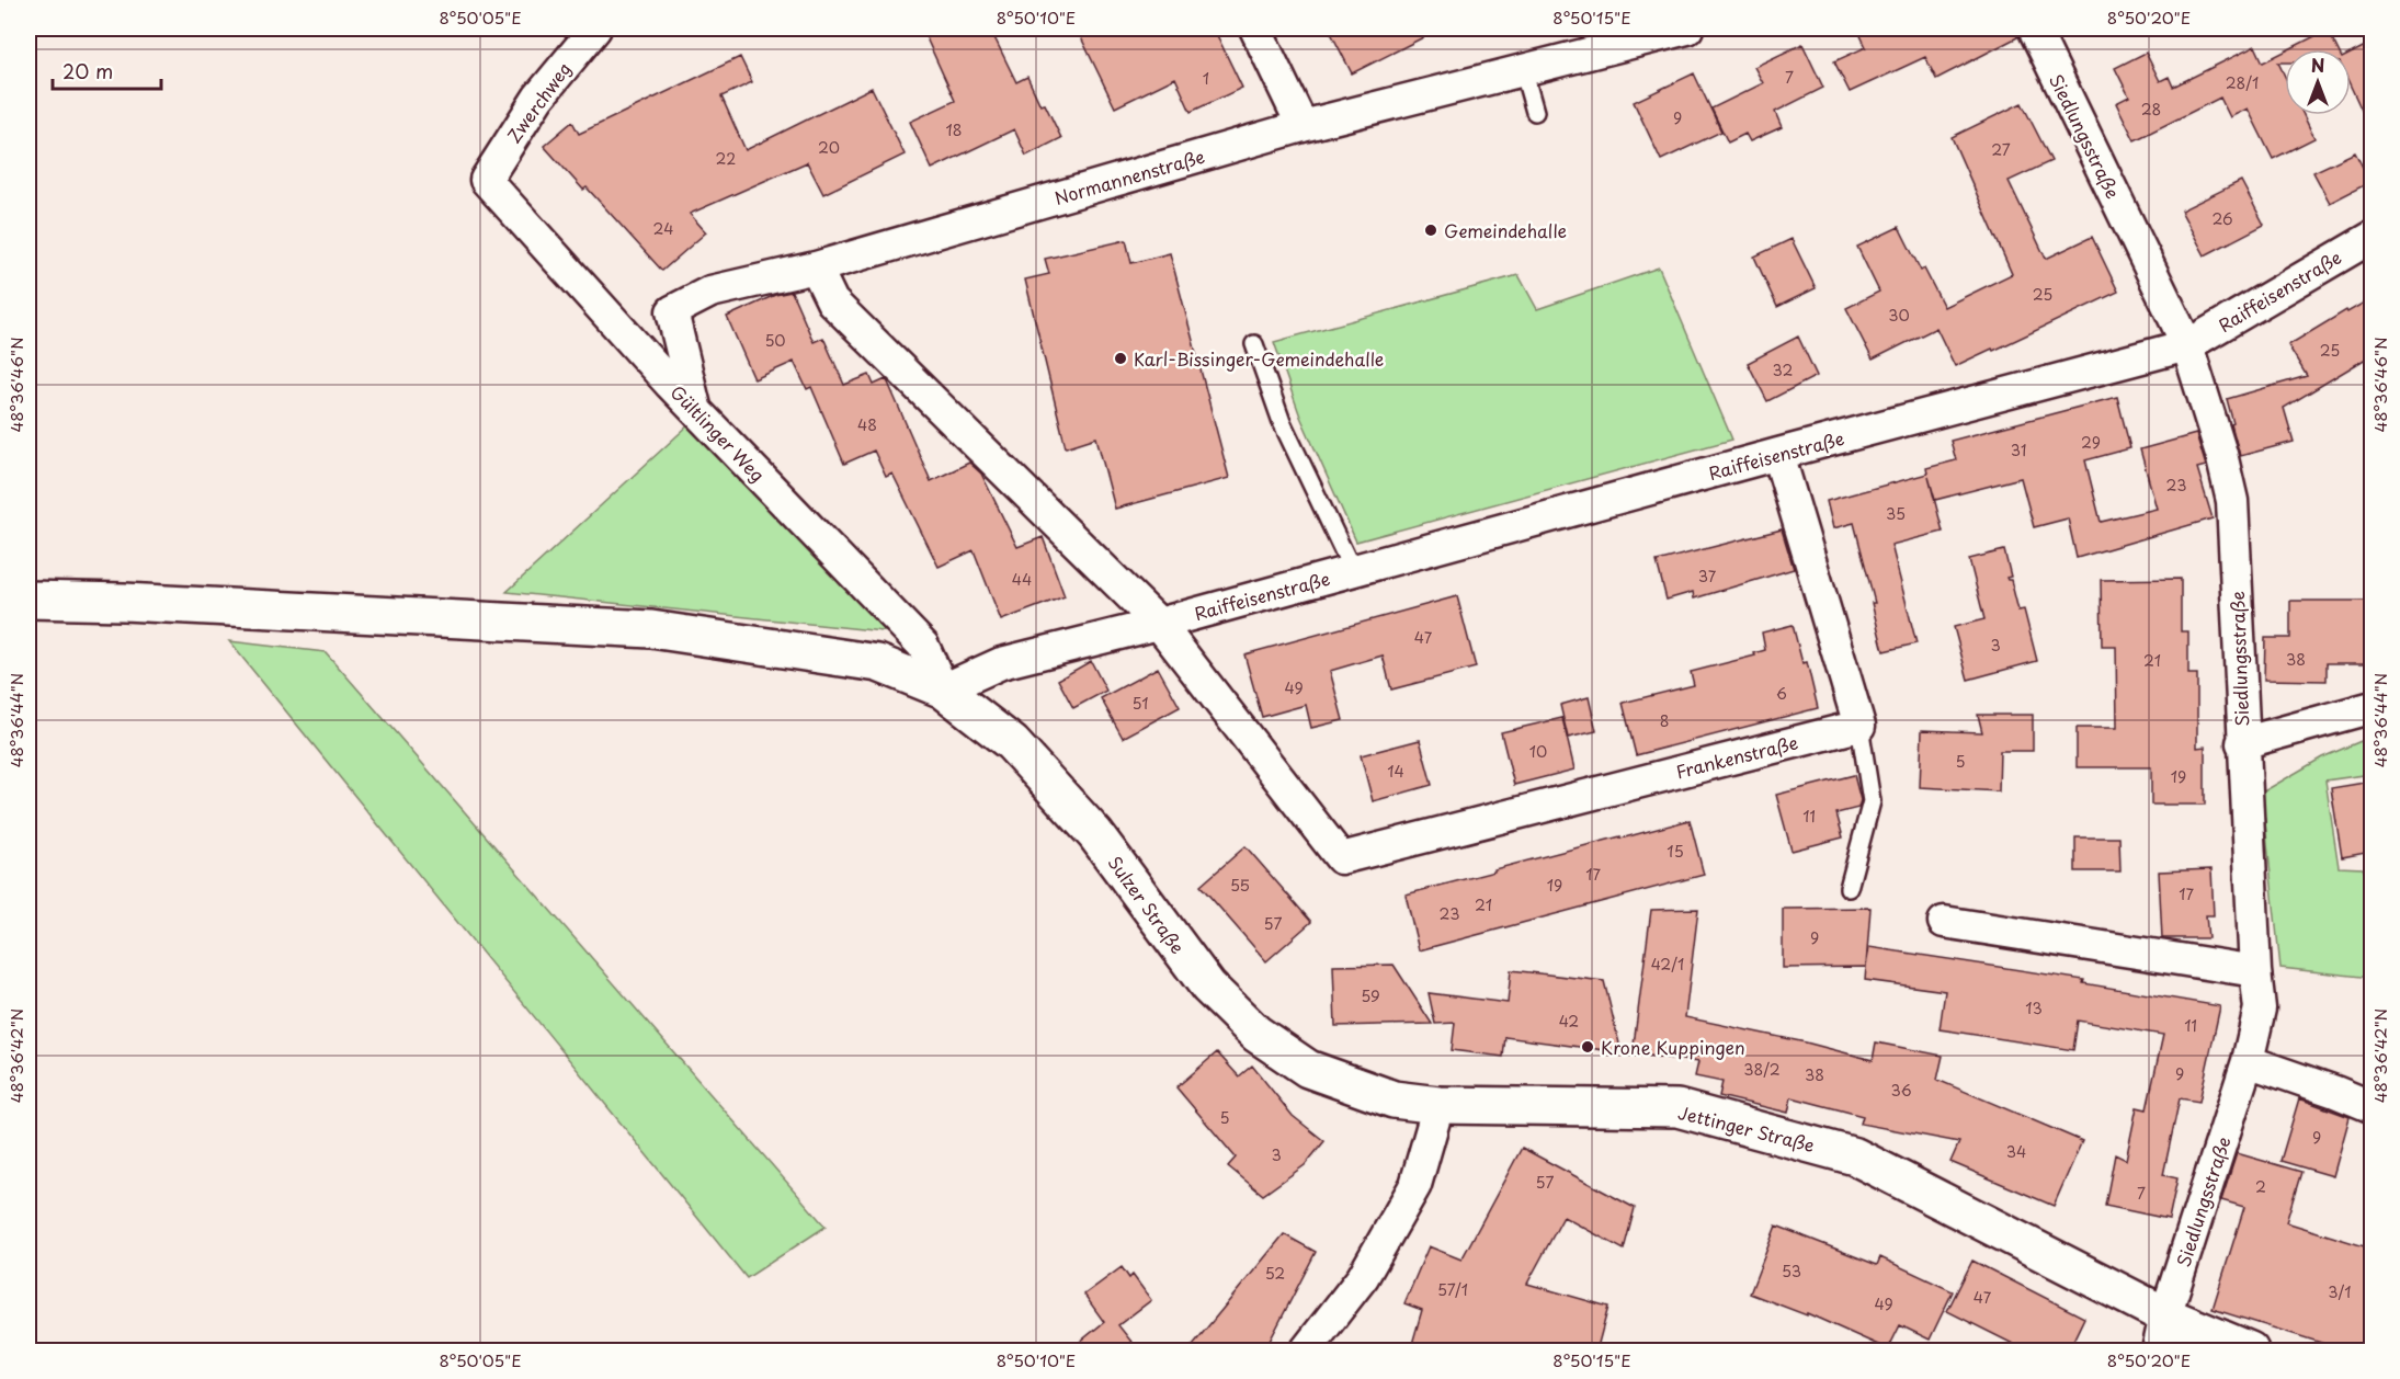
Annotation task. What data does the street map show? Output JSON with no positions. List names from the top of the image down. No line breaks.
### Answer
{"streets":{"main road":["Sulzer Straße","Jettinger Straße"],"street":["Zwerchweg","Siedlungsstraße","Normannenstraße","Raiffeisenstraße","Gültlinger Weg","Frankenstraße"]},"crossings":[["Zwerchweg","Gültlinger Weg"],["Siedlungsstraße","Raiffeisenstraße"],["Siedlungsstraße","Jettinger Straße"],["Normannenstraße","Gültlinger Weg"],["Raiffeisenstraße","Gültlinger Weg"],["Raiffeisenstraße","Frankenstraße"],["Raiffeisenstraße","Sulzer Straße"],["Gültlinger Weg","Sulzer Straße"],["Sulzer Straße","Jettinger Straße"]],"places":["Gemeindehalle","Karl-Bissinger-Gemeindehalle","Krone Kuppingen"],"house_numbers":["7","1","28/1","28","9","18","20","27","22","26","24","25","30","50","25","32","48","29","31","23","35","37","44","47","3","38","21","49","6","51","8","10","5","14","19","11","15","17","55","19","17","21","23","57","9","42/1","59","13","42","11","38/2","9","38","36","5","9","34","3","57","2","7","53","52","57/1","3/1","47","49"],"scale_bar":"20 m","north":"top","coordinates":["8°50'05\"E","8°50'10\"E","8°50'15\"E","8°50'20\"E","48°36'46\"N","48°36'44\"N","48°36'42\"N"]}
